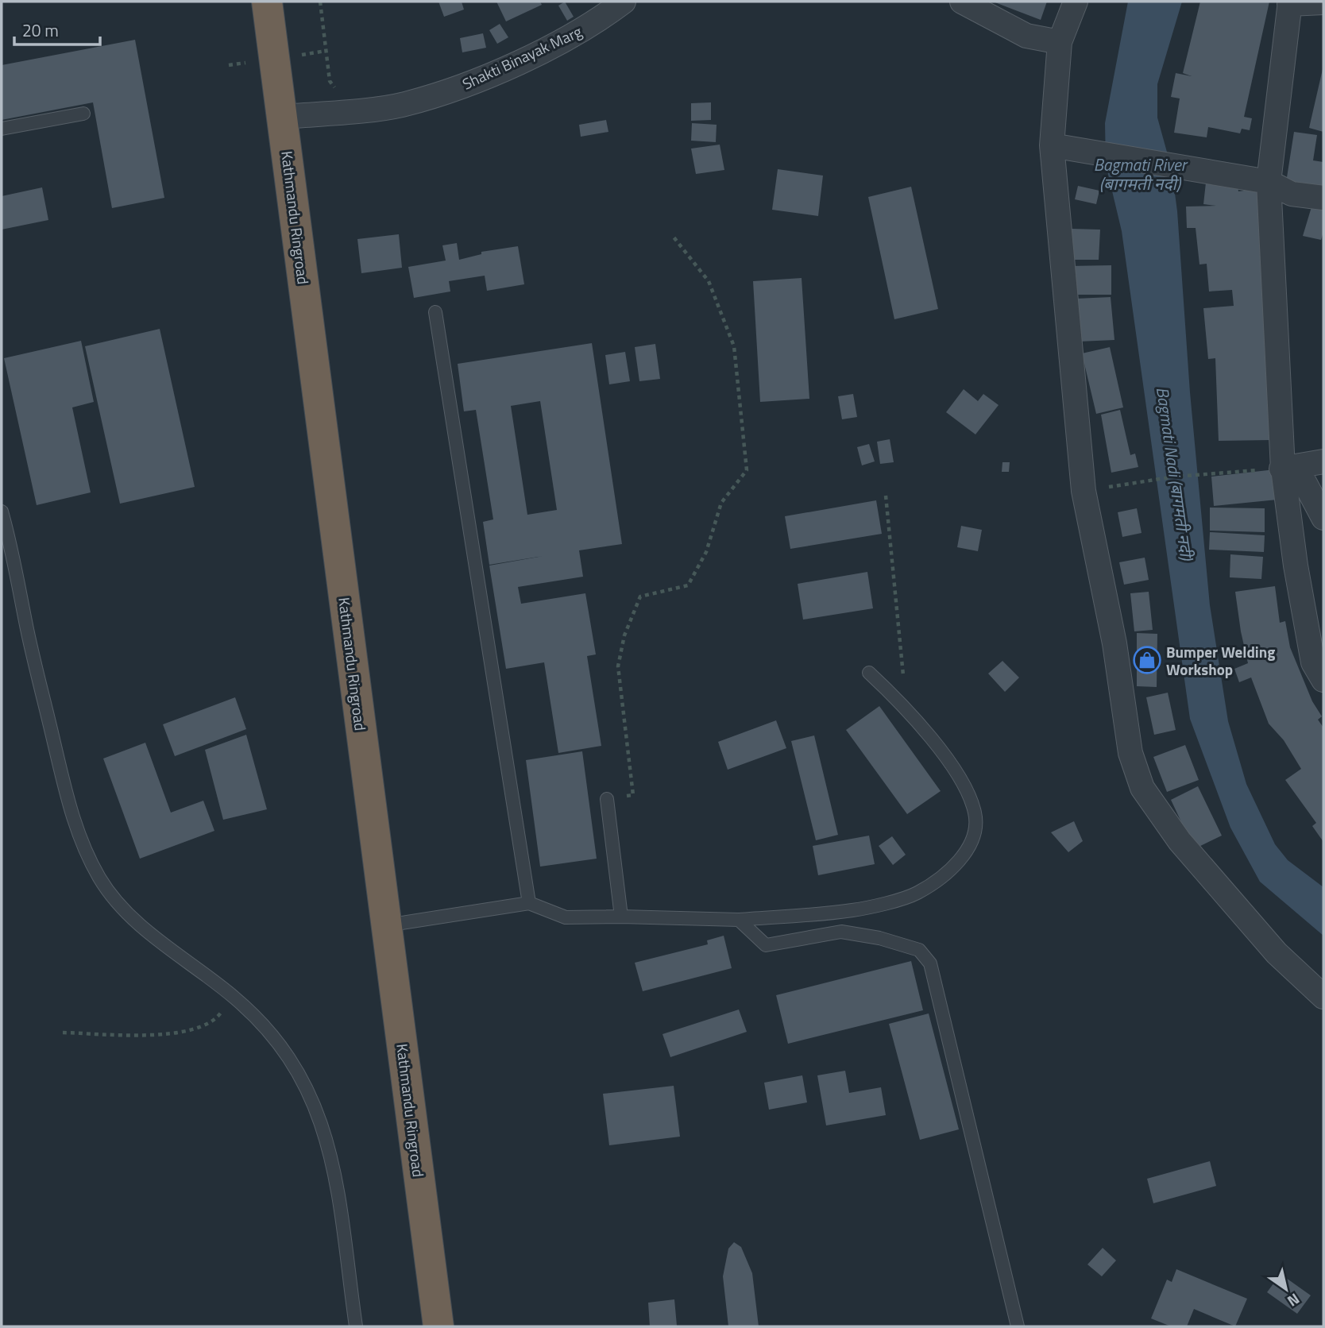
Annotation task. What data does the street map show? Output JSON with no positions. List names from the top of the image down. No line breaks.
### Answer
{"streets":{"highway":["Kathmandu Ringroad"],"street":["Shakti Binayak Marg"]},"crossings":[["Shakti Binayak Marg","Kathmandu Ringroad"]],"water":["Bagmati River (बागमती नदी)","Bagmati Nadi (बागमती नदी)"],"places":{"shop":["Bumper Welding Workshop"]},"scale_bar":"20 m","north":"bottom right"}
